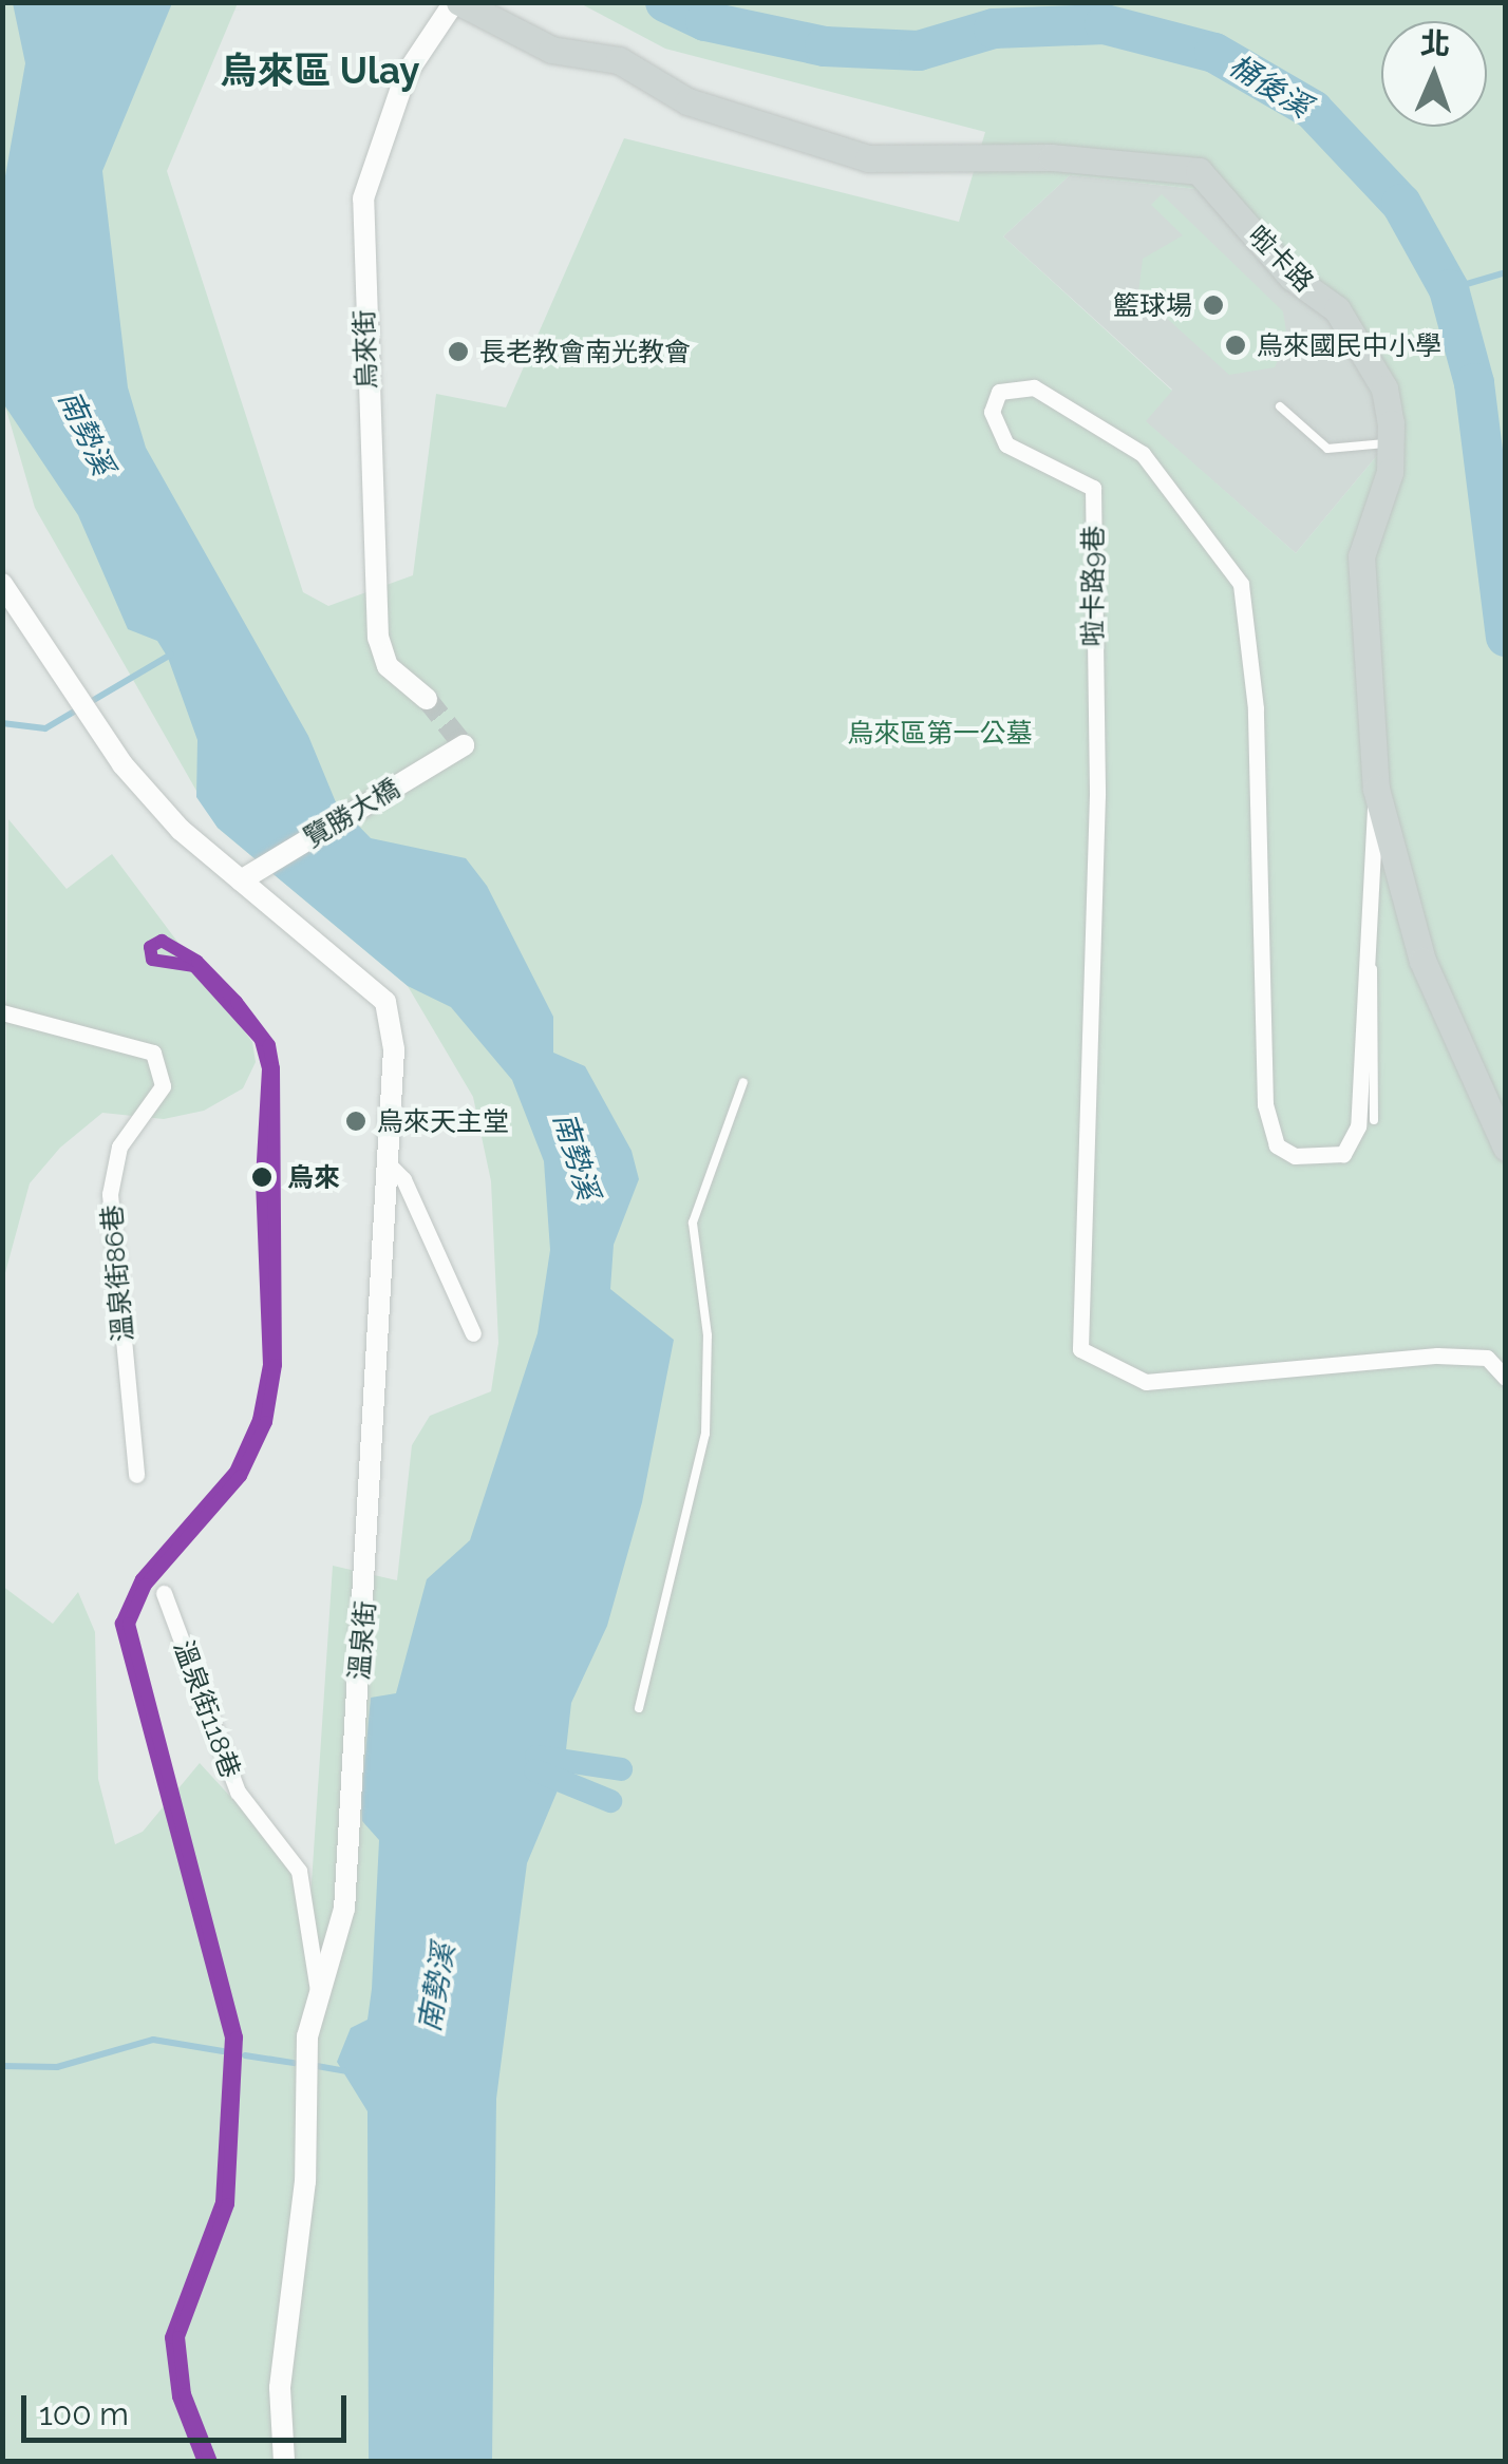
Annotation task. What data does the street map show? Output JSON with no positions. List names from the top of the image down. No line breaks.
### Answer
{"streets":{"main road":["啦卡路"],"street":["烏來街","啦卡路9巷","覽勝大橋","溫泉街86巷","溫泉街","溫泉街118巷"]},"crossings":[["啦卡路","烏來街"],["啦卡路","啦卡路9巷"],["覽勝大橋","溫泉街"],["溫泉街","溫泉街118巷"]],"districts":["烏來區 Ulay"],"water":["桶後溪","南勢溪"],"parks":["烏來區第一公墓"],"places":["籃球場","烏來國民中小學","長老教會南光教會","烏來天主堂","烏來"],"scale_bar":"100 m","north":"top"}
